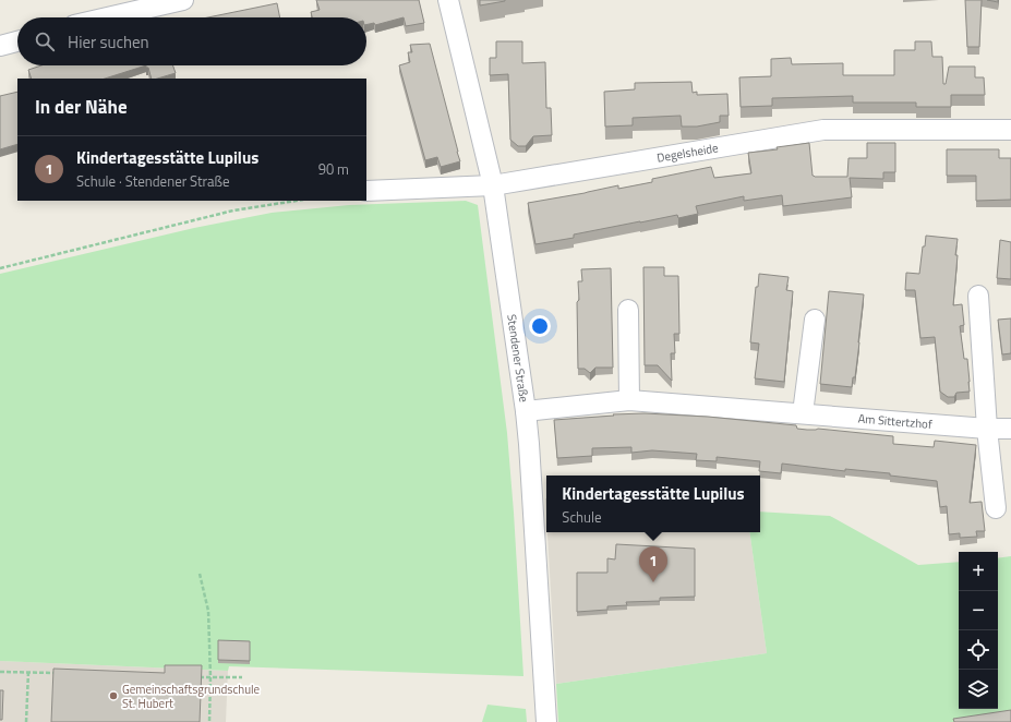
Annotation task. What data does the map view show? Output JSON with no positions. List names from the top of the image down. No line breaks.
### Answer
{"streets":{"street":["Degelsheide","Stendener Straße","Am Sittertzhof"]},"crossings":[["Degelsheide","Stendener Straße"],["Stendener Straße","Am Sittertzhof"]],"places":["Gemeinschaftsgrundschule St. Hubert"],"page":{"search":"Hier suchen","heading":"In der Nähe","list":[{"mark":"1","name":"Kindertagesstätte Lupilus","note":"Schule · Stendener Straße","value":"90 m"}],"popup":["Kindertagesstätte Lupilus","Schule"],"pins":"1","map_buttons":["+","−"]}}
